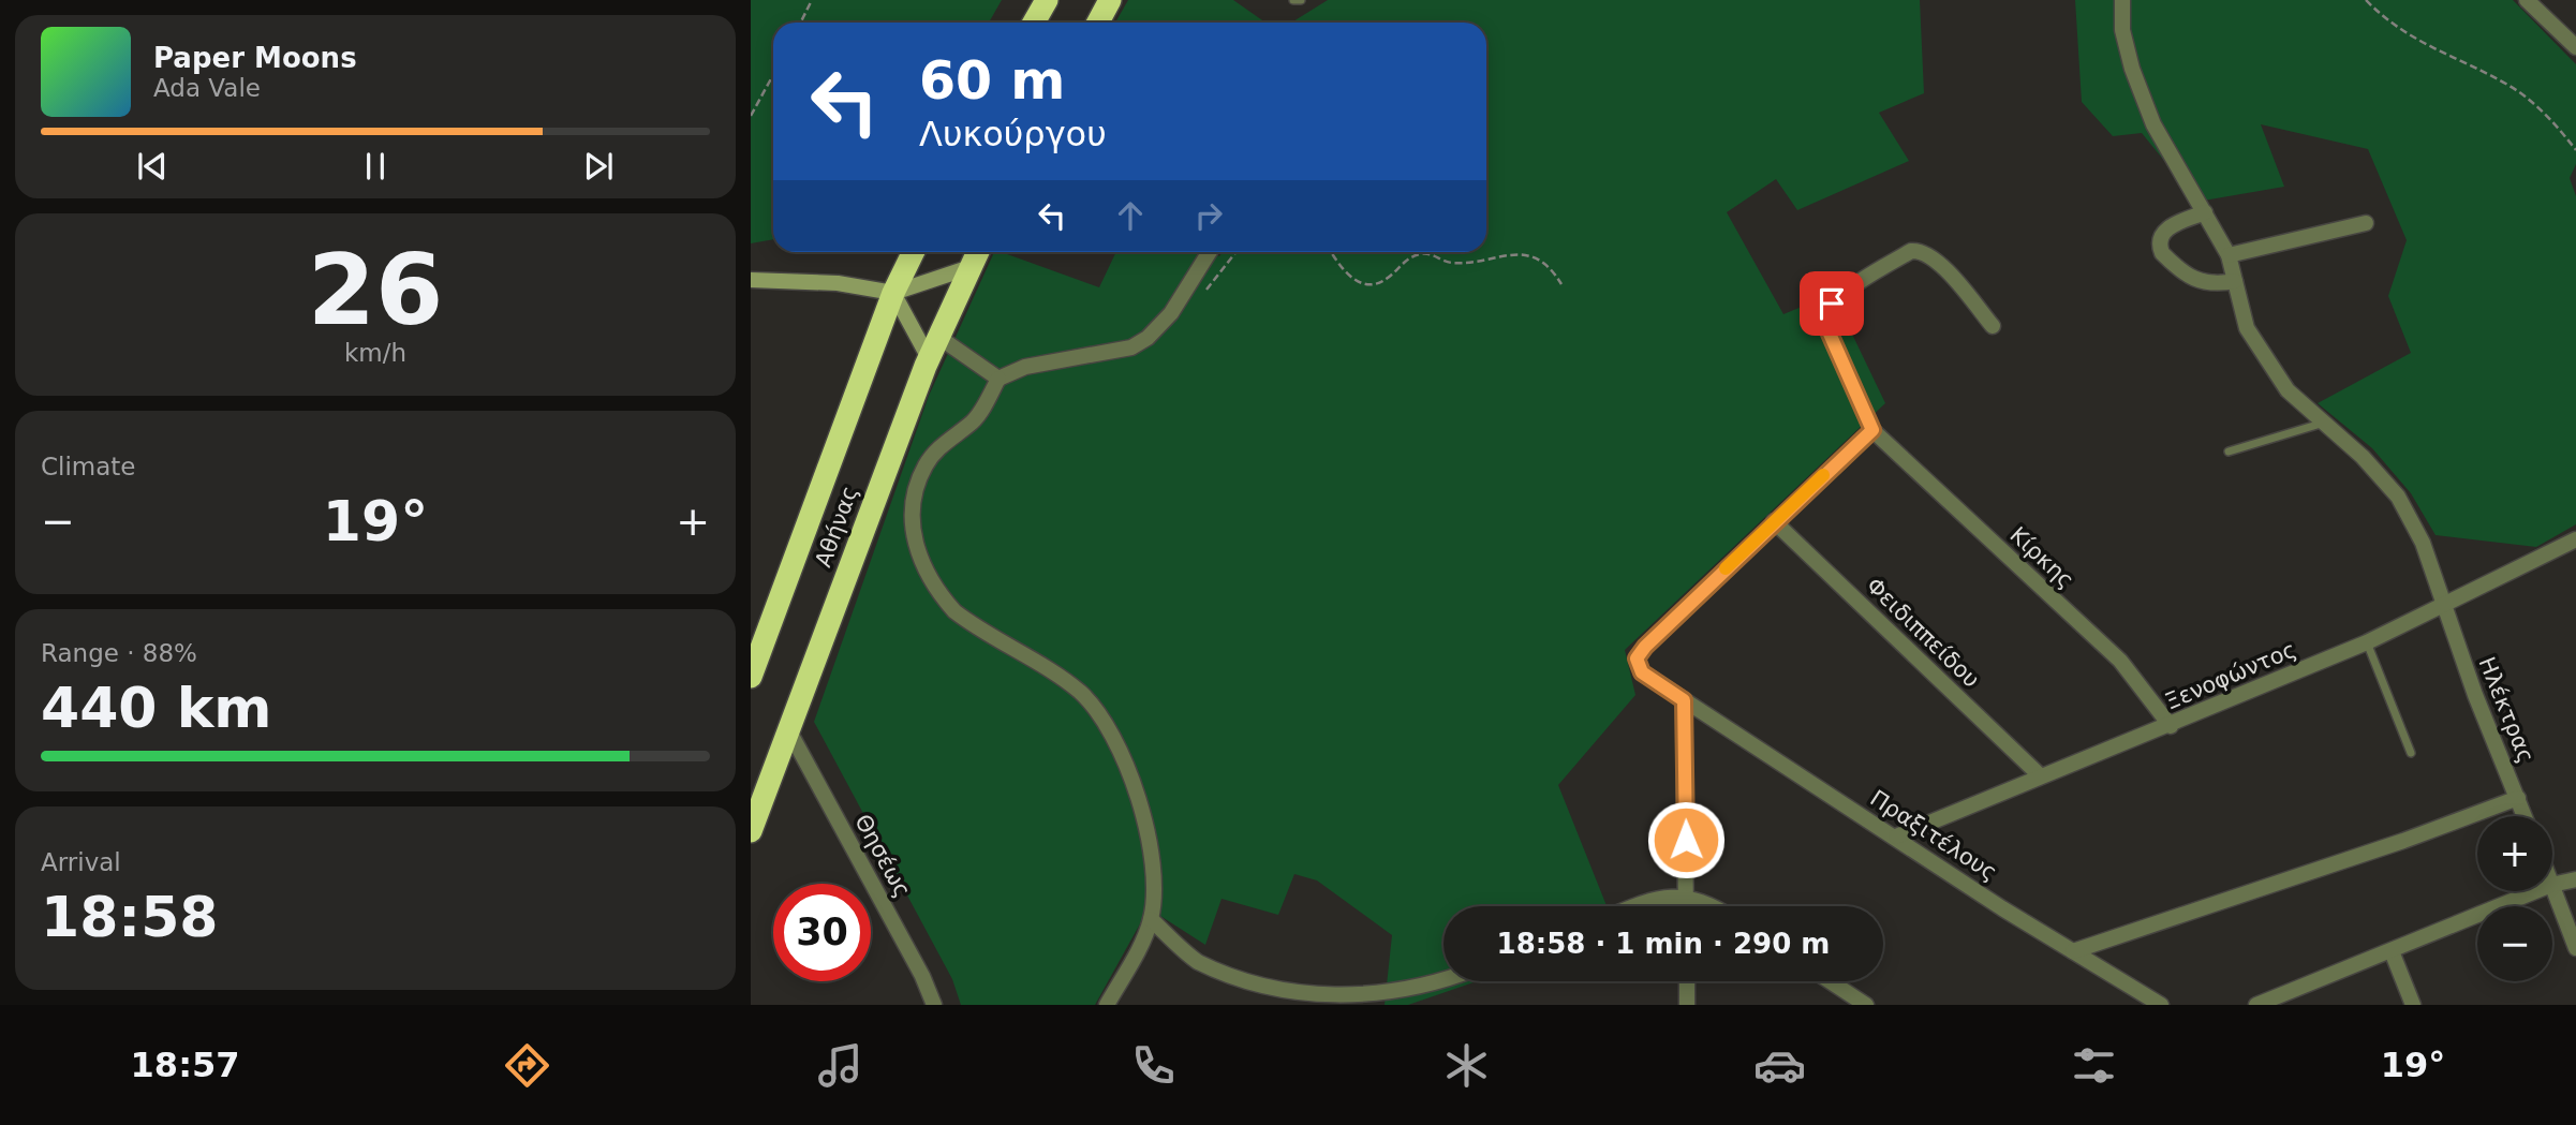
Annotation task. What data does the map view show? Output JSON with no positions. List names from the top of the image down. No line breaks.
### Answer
{"streets":{"highway":["Αθήνας"],"street":["Κίρκης","Φειδιππείδου","Ξενοφώντος","Ηλέκτρας","Πραξιτέλους","Θησέως"]},"crossings":[["Αθήνας","Θησέως"],["Κίρκης","Ξενοφώντος"],["Φειδιππείδου","Ξενοφώντος"],["Φειδιππείδου","Πραξιτέλους"],["Ξενοφώντος","Ηλέκτρας"],["Ξενοφώντος","Πραξιτέλους"]],"page":{"turn":["60 m","Λυκούργου"],"song":["Paper Moons","Ada Vale"],"tile":[["26","km/h"],"Climate",["Range · 88%","440 km"],["Arrival","18:58"]],"heat":["−","19°","+"],"map_buttons":["+","−"],"limit":"30","trip":"18:58 · 1 min · 290 m","tabs":["18:57","19°"]}}
